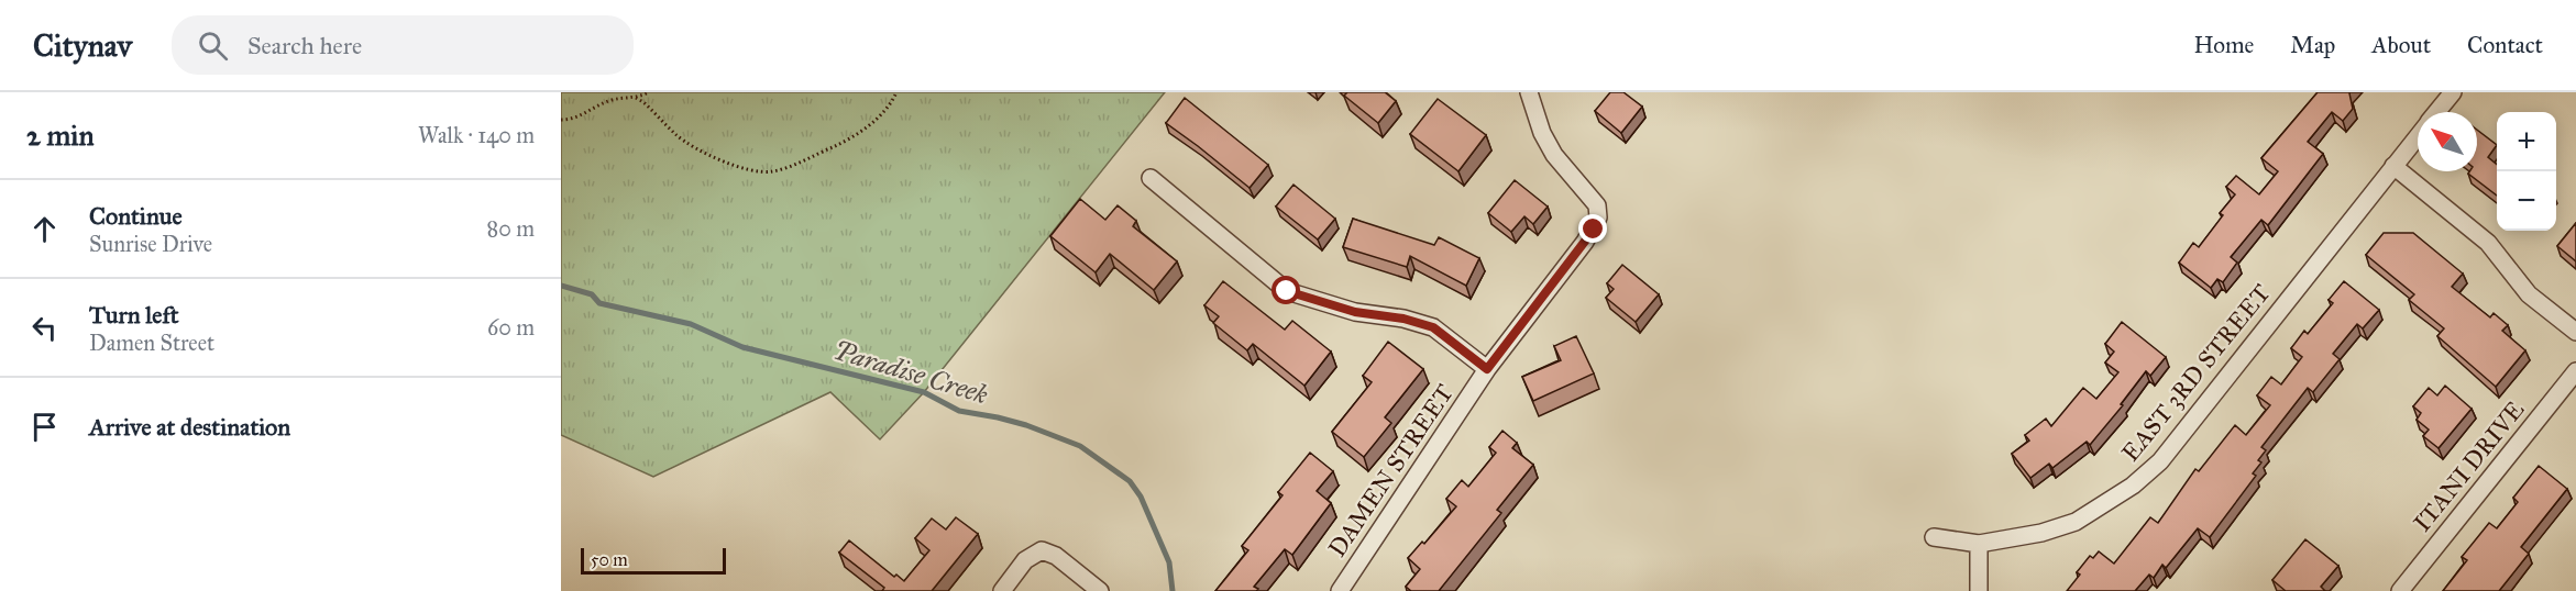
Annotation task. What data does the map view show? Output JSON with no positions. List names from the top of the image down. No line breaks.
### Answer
{"streets":{"street":["EAST 3RD STREET","ITANI DRIVE","DAMEN STREET"]},"water":["Paradise Creek"],"scale_bar":"50 m","north":"top left","page":{"header":"Citynav","search":"Search here","nav":["Home","Map","About","Contact"],"heading":["2 min","Walk · 140 m"],"map_buttons":["+","−"],"list":[["Continue","Sunrise Drive","80 m"],["Turn left","Damen Street","60 m"],"Arrive at destination"],"scale":"50 m"}}
